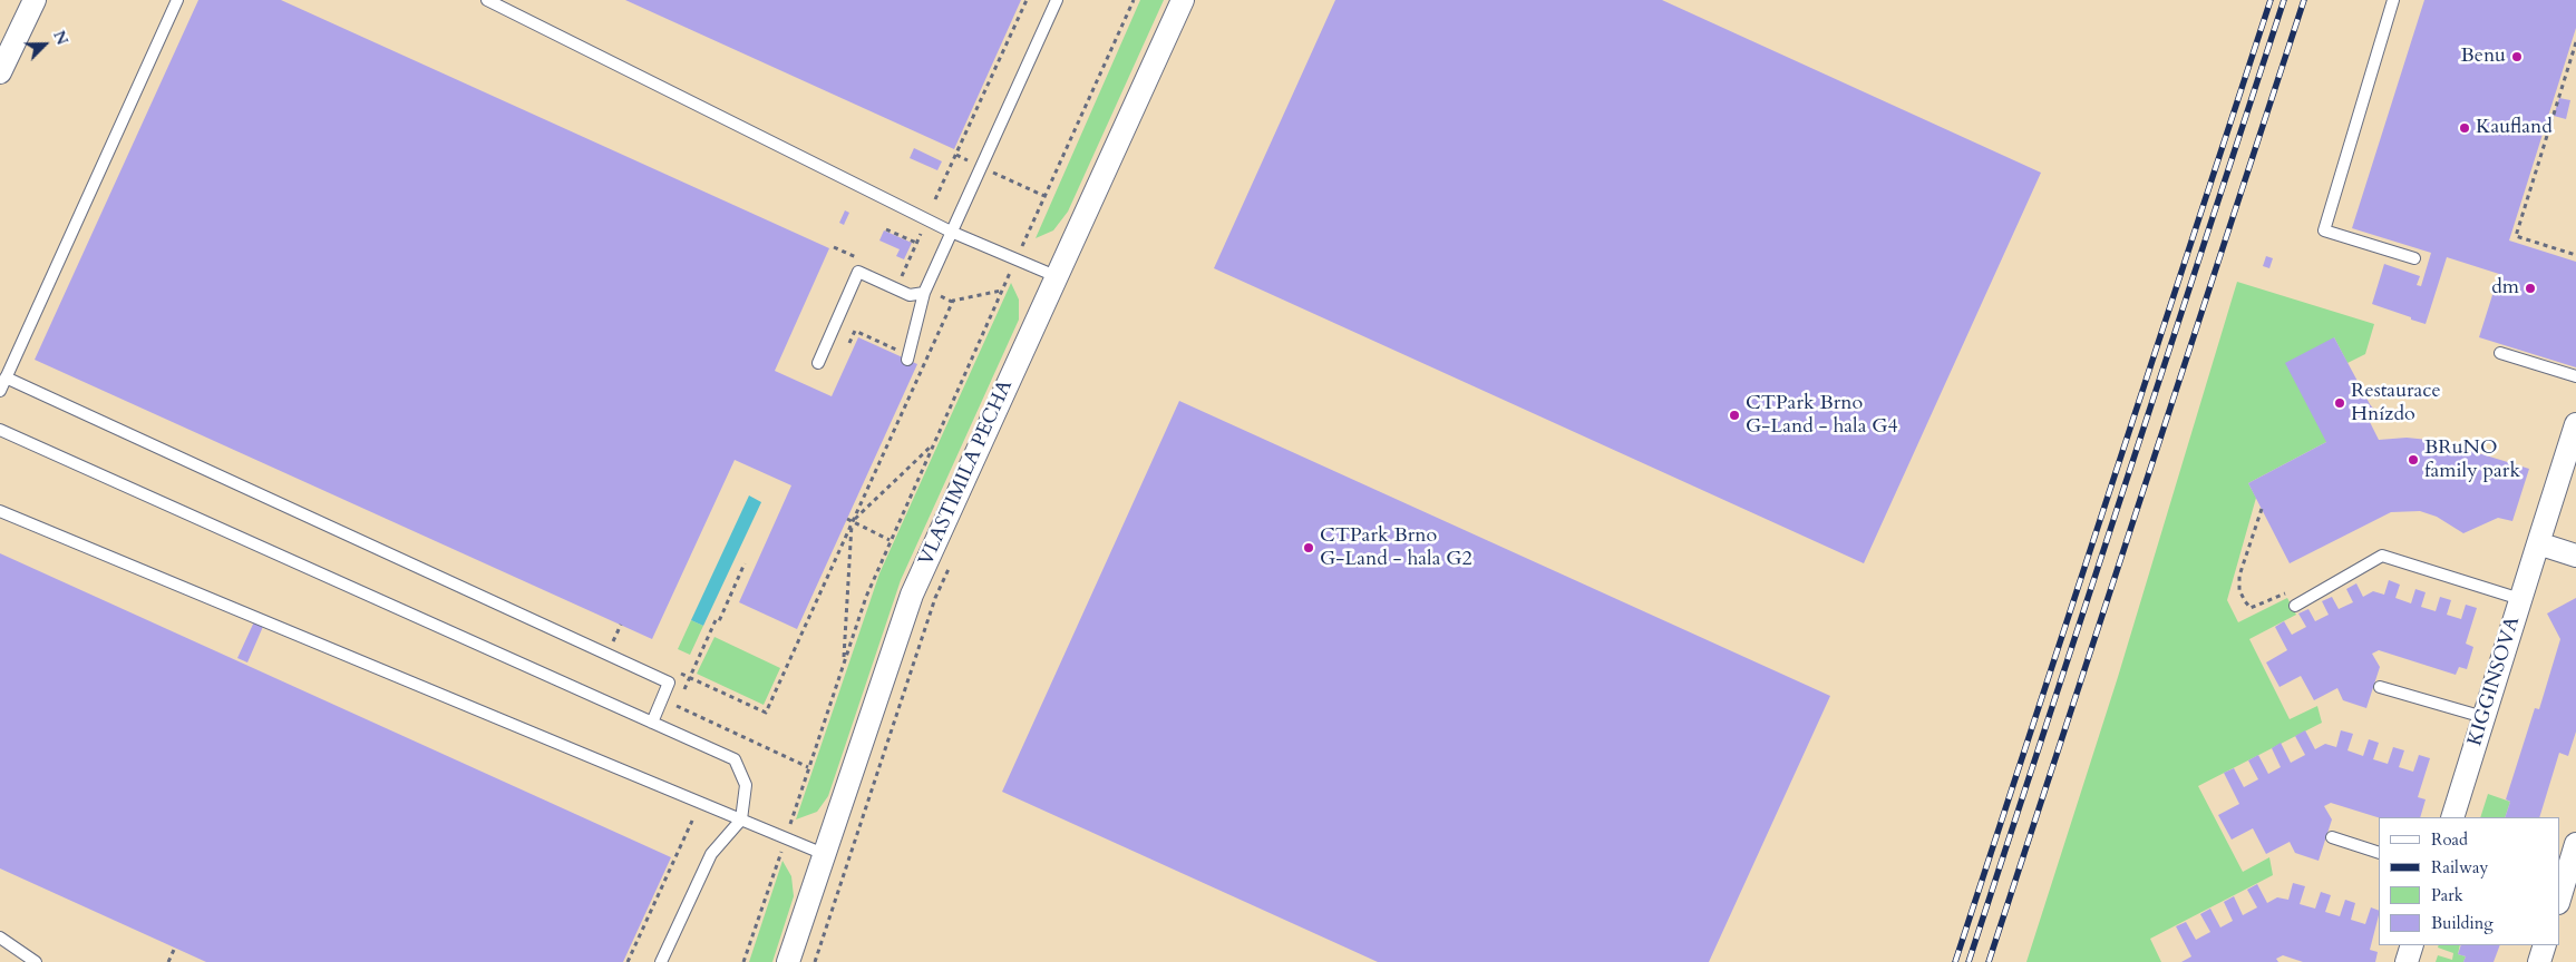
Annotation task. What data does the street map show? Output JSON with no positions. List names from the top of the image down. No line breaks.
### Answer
{"streets":{"street":["VLASTIMILA PECHA","KIGGINSOVA"]},"places":["Benu","Kaufland","dm","Restaurace Hnízdo","CTPark Brno G-Land - hala G4","BRuNO family park","CTPark Brno G-Land - hala G2"],"legend":["Road","Railway","Park","Building"],"north":"top right"}
